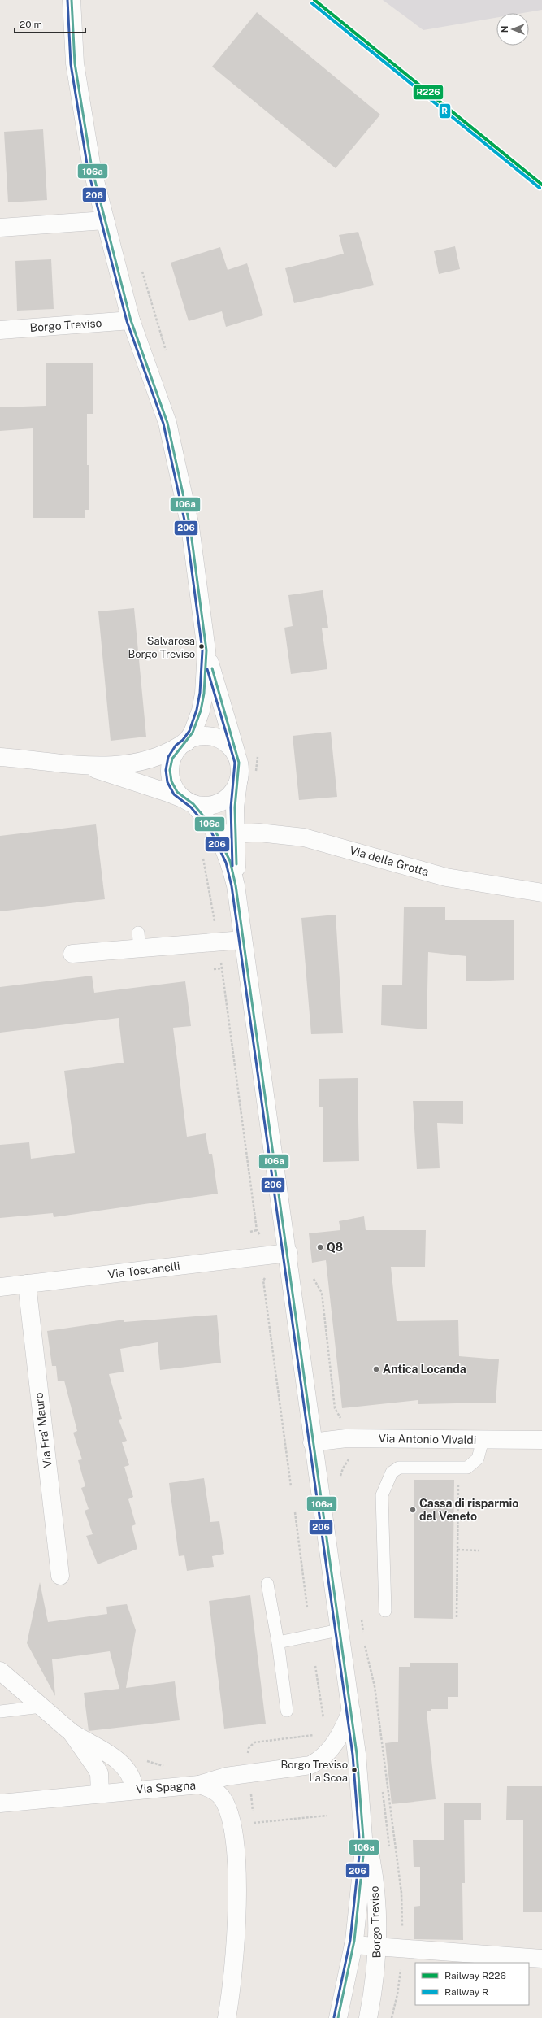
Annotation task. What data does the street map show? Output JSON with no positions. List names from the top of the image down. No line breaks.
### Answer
{"streets":{"street":["Borgo Treviso","Via della Grotta","Via Toscanelli","Via Fra' Mauro","Via Antonio Vivaldi","Via Spagna"]},"crossings":[["Borgo Treviso","Via della Grotta"],["Borgo Treviso","Via Toscanelli"],["Borgo Treviso","Via Antonio Vivaldi"],["Via Toscanelli","Via Fra' Mauro"]],"places":["Salvarosa Borgo Treviso","Q8","Antica Locanda","Cassa di risparmio del Veneto","Borgo Treviso La Scoa"],"lines":["rail line R226","transit line 106a","transit line 206","rail line R"],"legend":["Railway R226","Railway R"],"scale_bar":"20 m","north":"left"}
